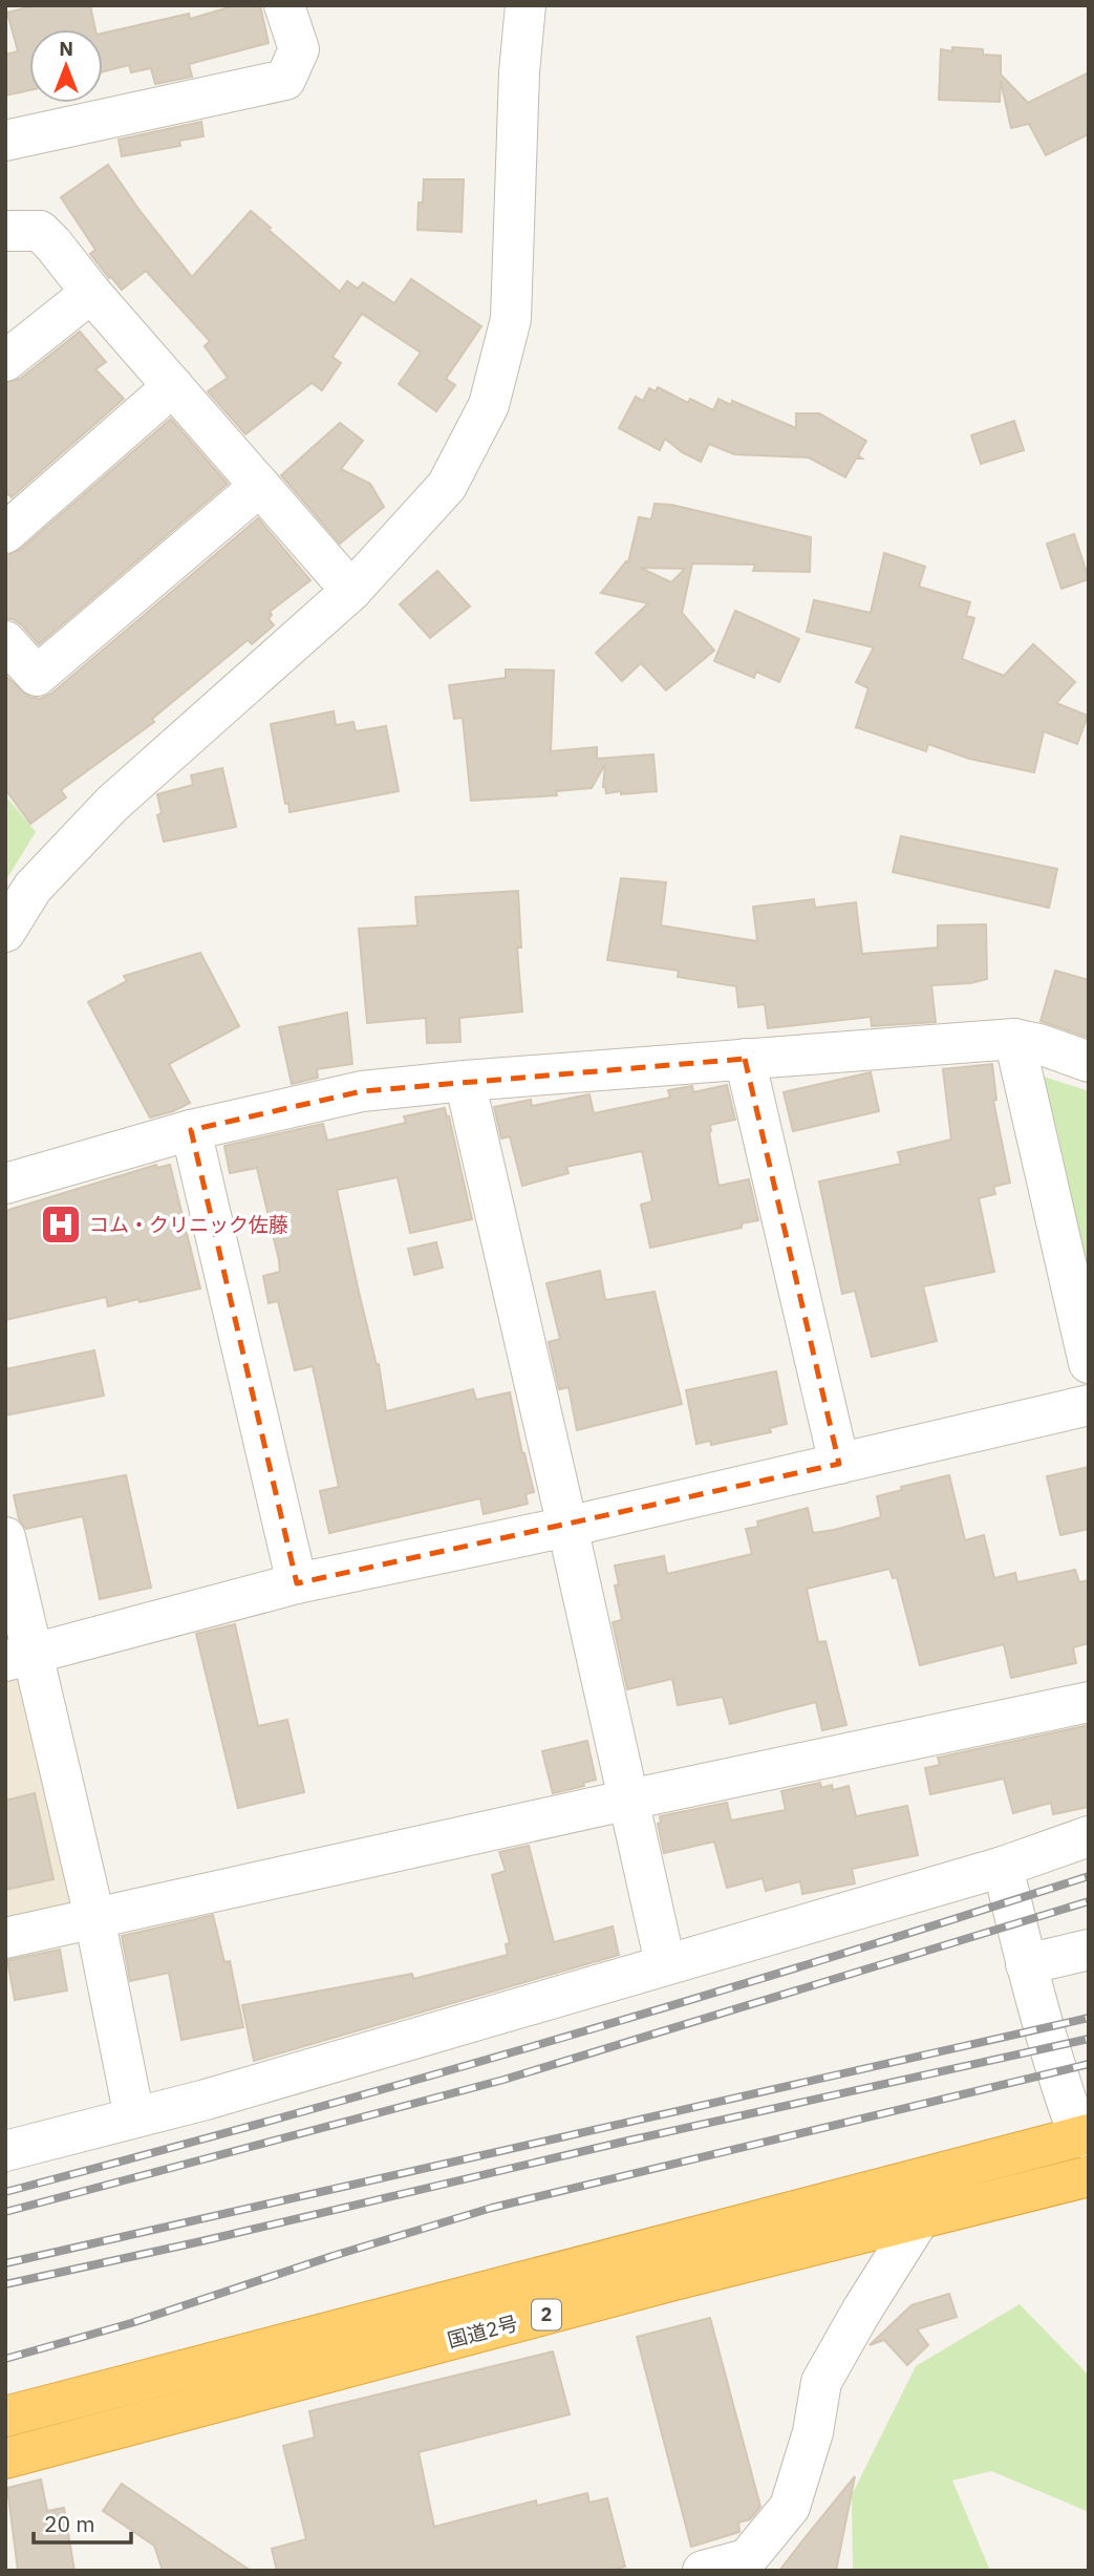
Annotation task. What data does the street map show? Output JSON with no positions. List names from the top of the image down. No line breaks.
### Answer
{"streets":{"highway":["2","国道2号"]},"places":{"hospital":["コム・クリニック佐藤"]},"scale_bar":"20 m","north":"top"}
